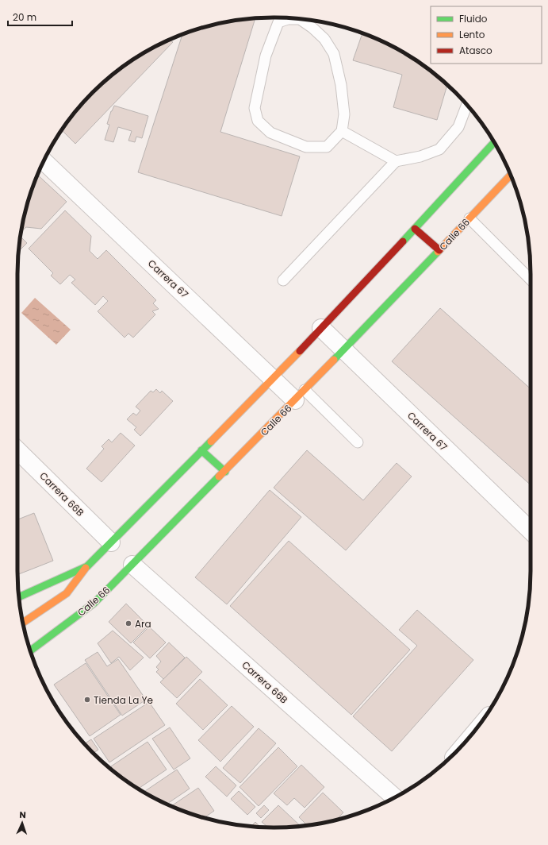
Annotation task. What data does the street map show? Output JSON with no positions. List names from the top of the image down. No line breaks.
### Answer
{"streets":{"street":["Calle 66","Carrera 67","Carrera 66B"]},"crossings":[["Calle 66","Carrera 67"],["Calle 66","Carrera 66B"]],"places":["Ara","Tienda La Ye"],"legend":["Fluido","Lento","Atasco"],"scale_bar":"20 m","north":"top"}
